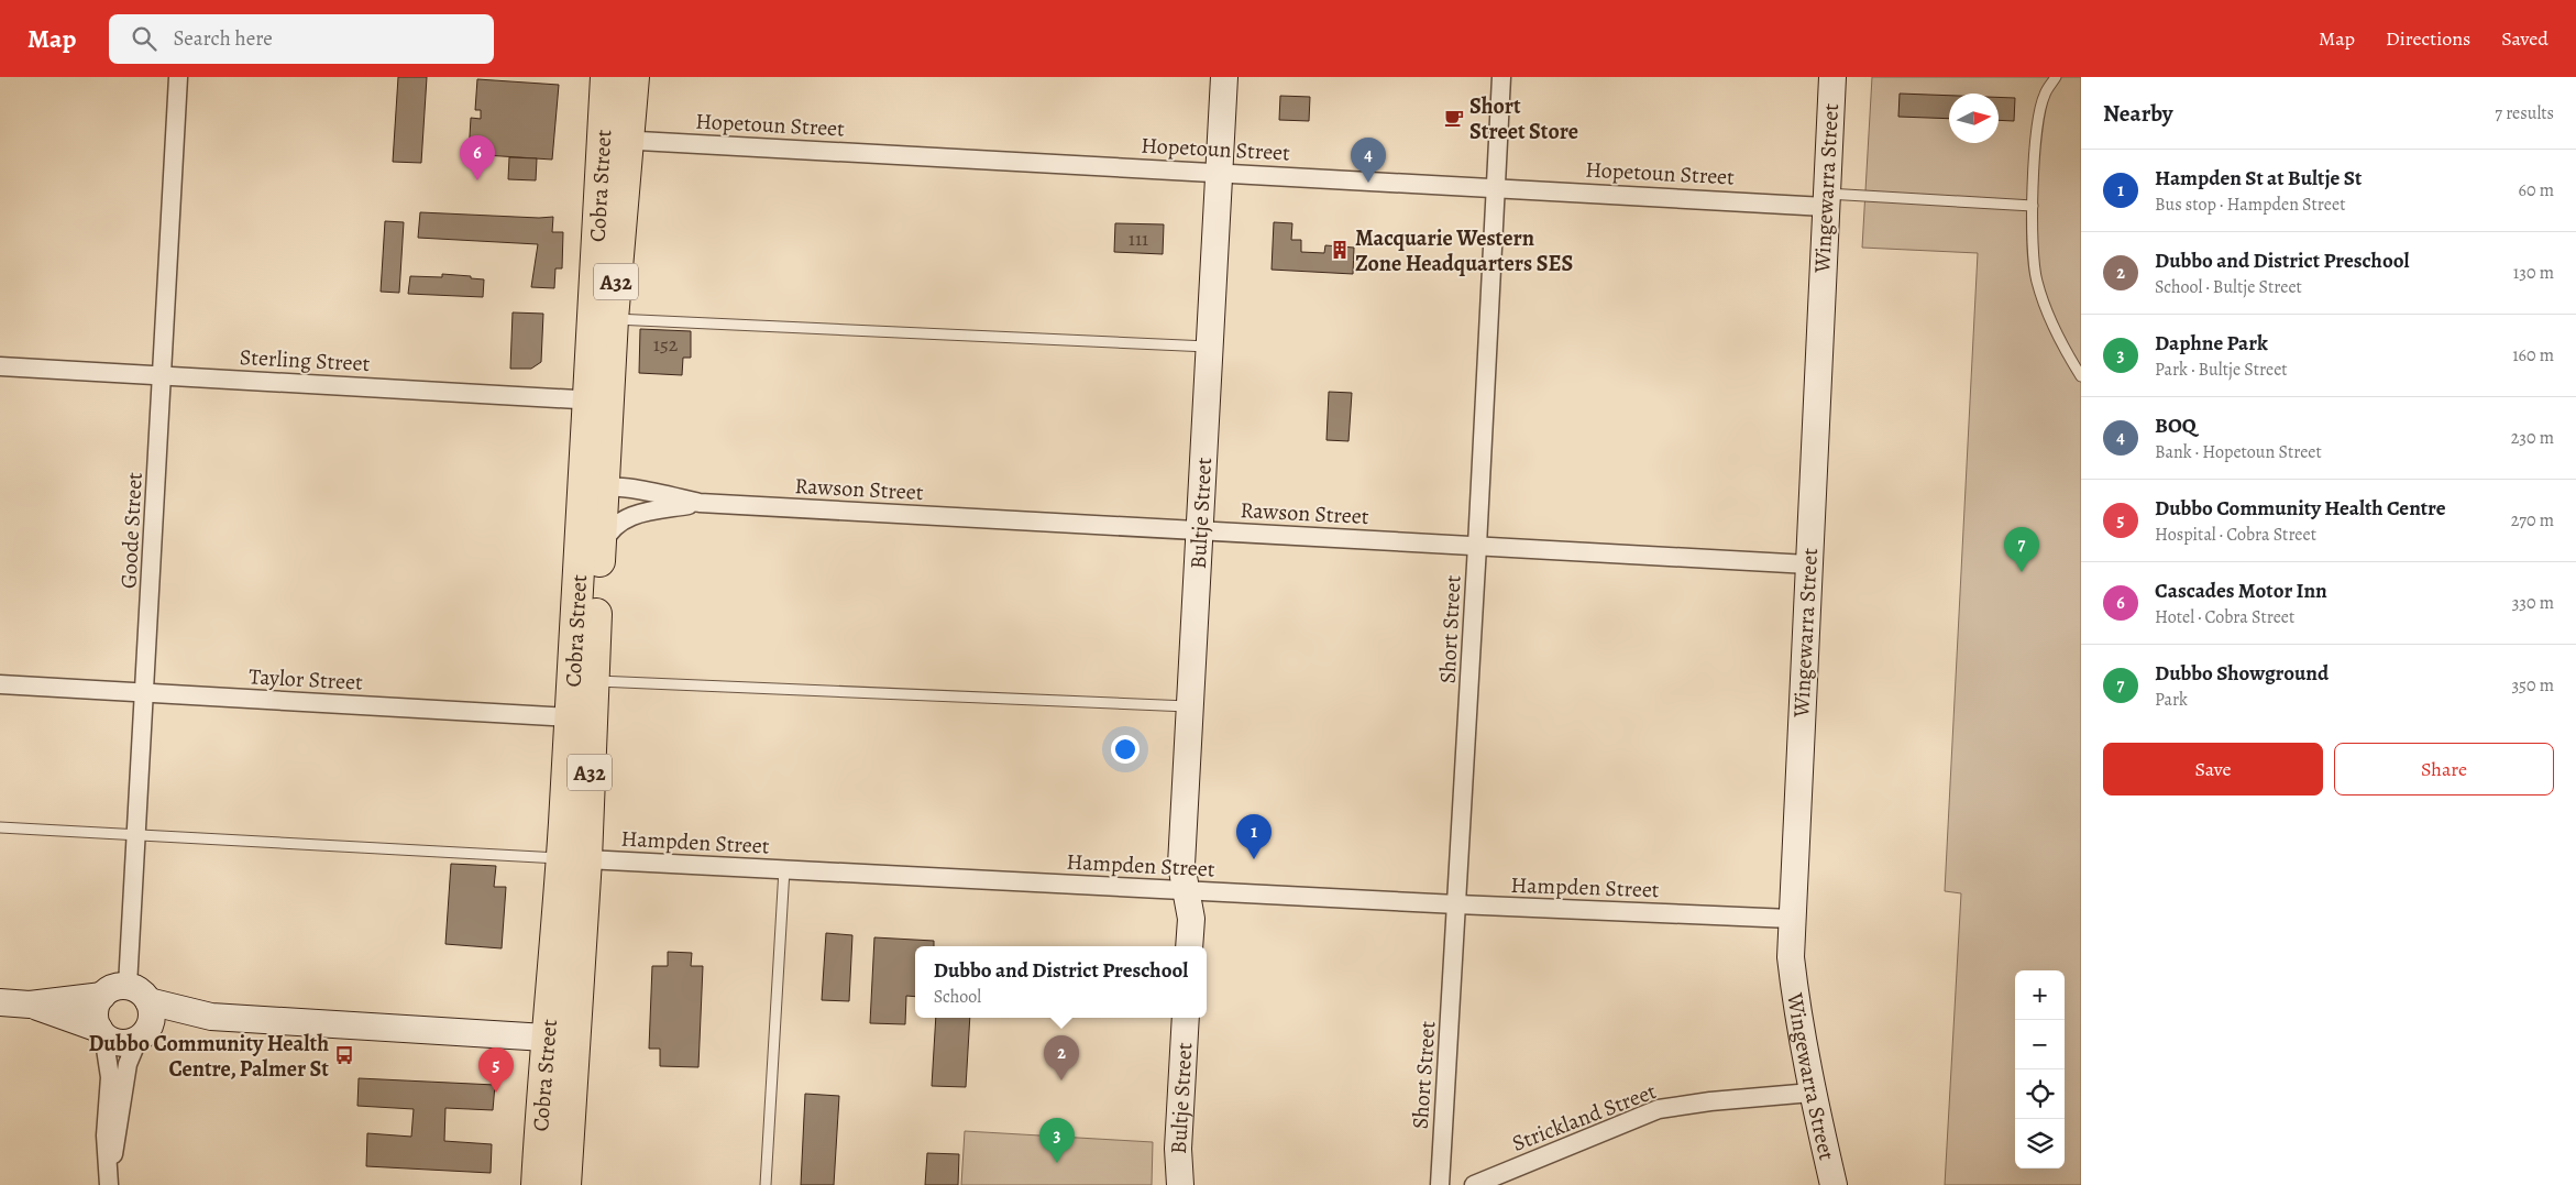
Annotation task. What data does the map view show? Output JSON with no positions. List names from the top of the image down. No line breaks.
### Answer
{"streets":{"highway":["Cobra Street","A32"],"street":["Hopetoun Street","Wingewarra Street","Sterling Street","Rawson Street","Bultje Street","Goode Street","Short Street","Taylor Street","Hampden Street","Strickland Street"]},"crossings":[["Hopetoun Street","Cobra Street"],["Hopetoun Street","Wingewarra Street"],["Hopetoun Street","Bultje Street"],["Hopetoun Street","Short Street"],["Cobra Street","Sterling Street"],["Cobra Street","Rawson Street"],["Cobra Street","Taylor Street"],["Cobra Street","Hampden Street"],["Wingewarra Street","Rawson Street"],["Wingewarra Street","Hampden Street"],["Wingewarra Street","Strickland Street"],["Sterling Street","Goode Street"],["Rawson Street","Bultje Street"],["Rawson Street","Short Street"],["Bultje Street","Hampden Street"],["Goode Street","Taylor Street"],["Short Street","Hampden Street"]],"places":{"cafe":["Short Street Store"],"building":["Macquarie Western Zone Headquarters SES"],"bus stop":["Dubbo Community Health Centre, Palmer St"]},"house_numbers":["111","152"],"north":"right","page":{"header":"Map","search":"Search here","nav":["Map","Directions","Saved"],"heading":["Nearby","7 results"],"pins":["6","4","7","1","2","5","3"],"list":[{"mark":"1","name":"Hampden St at Bultje St","note":"Bus stop · Hampden Street","value":"60 m"},{"mark":"2","name":"Dubbo and District Preschool","note":"School · Bultje Street","value":"130 m"},{"mark":"3","name":"Daphne Park","note":"Park · Bultje Street","value":"160 m"},{"mark":"4","name":"BOQ","note":"Bank · Hopetoun Street","value":"230 m"},{"mark":"5","name":"Dubbo Community Health Centre","note":"Hospital · Cobra Street","value":"270 m"},{"mark":"6","name":"Cascades Motor Inn","note":"Hotel · Cobra Street","value":"330 m"},{"mark":"7","name":"Dubbo Showground","note":"Park","value":"350 m"}],"buttons":["Save","Share"],"popup":["Dubbo and District Preschool","School"],"map_buttons":["+","−"]}}
